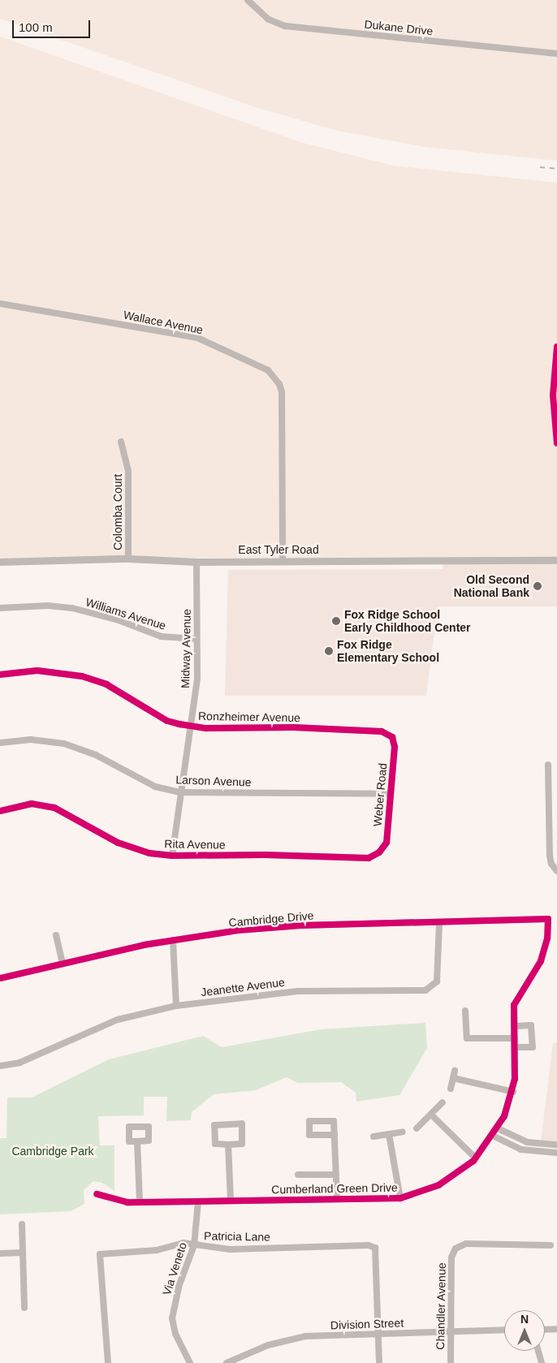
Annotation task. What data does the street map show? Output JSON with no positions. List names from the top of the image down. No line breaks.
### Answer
{"streets":{"street":["Dukane Drive","Wallace Avenue","Colomba Court","East Tyler Road","Williams Avenue","Midway Avenue","Ronzheimer Avenue","Larson Avenue","Weber Road","Rita Avenue","Cambridge Drive","Jeanette Avenue","Cumberland Green Drive","Patricia Lane","Via Veneto","Chandler Avenue","Division Street"]},"crossings":[["Wallace Avenue","East Tyler Road"],["Colomba Court","East Tyler Road"],["East Tyler Road","Midway Avenue"],["Williams Avenue","Midway Avenue"],["Midway Avenue","Ronzheimer Avenue"],["Midway Avenue","Larson Avenue"],["Midway Avenue","Rita Avenue"],["Ronzheimer Avenue","Weber Road"],["Larson Avenue","Weber Road"],["Weber Road","Rita Avenue"],["Cambridge Drive","Jeanette Avenue"],["Cambridge Drive","Cumberland Green Drive"],["Cumberland Green Drive","Via Veneto"],["Patricia Lane","Via Veneto"],["Patricia Lane","Division Street"],["Chandler Avenue","Division Street"]],"parks":["Cambridge Park"],"places":["Old Second National Bank","Fox Ridge School Early Childhood Center","Fox Ridge Elementary School"],"scale_bar":"100 m","north":"top"}
